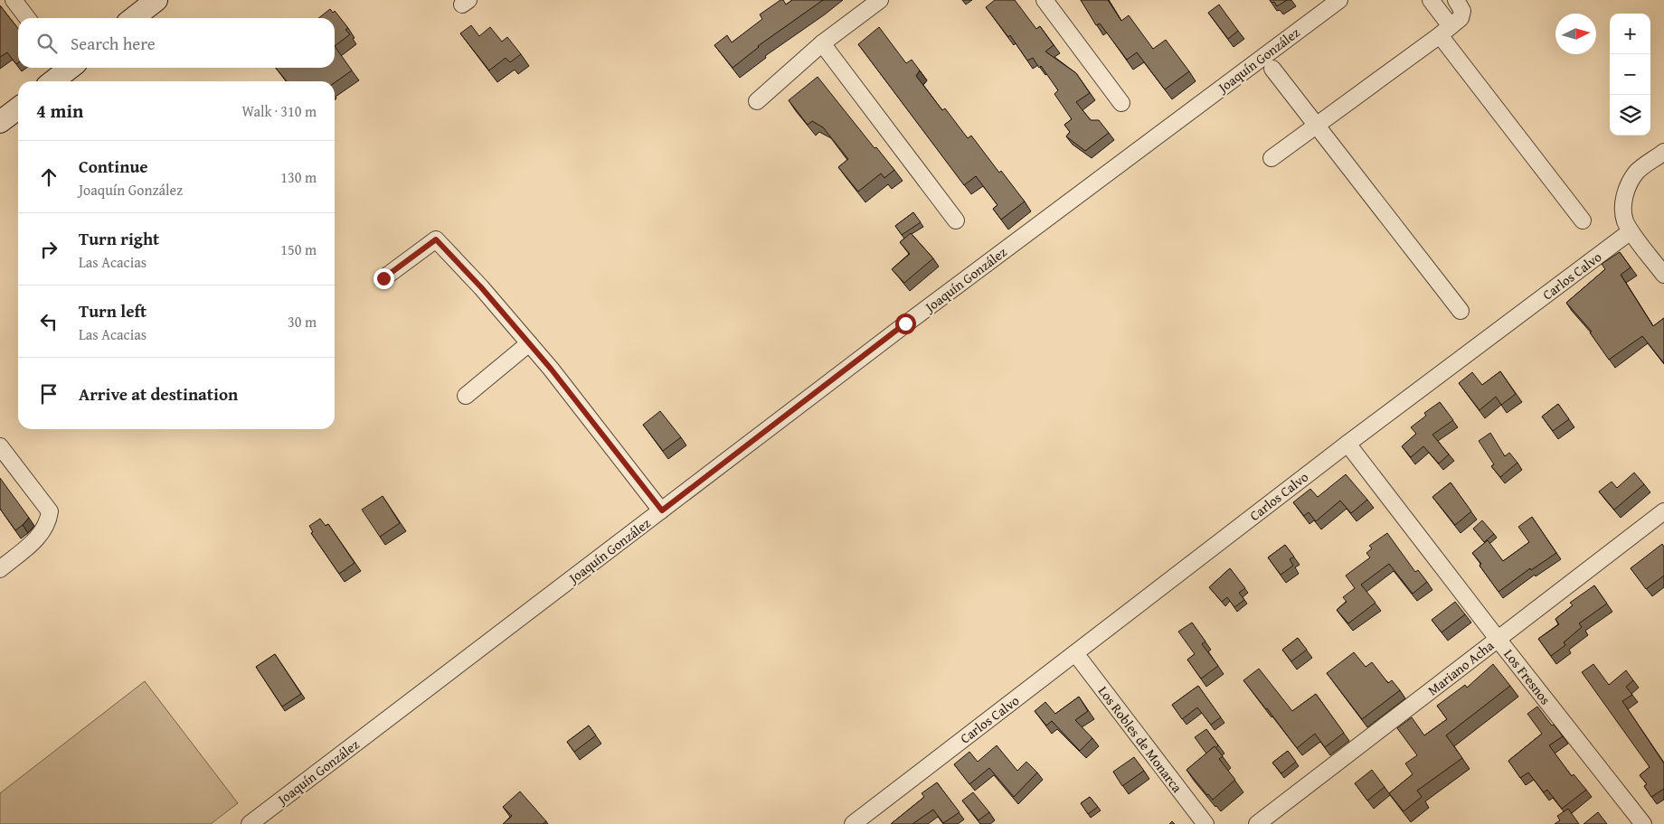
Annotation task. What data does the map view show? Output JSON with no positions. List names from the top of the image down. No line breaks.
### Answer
{"streets":{"street":["Joaquín González","Carlos Calvo","Mariano Acha","Los Fresnos","Los Robles de Monarca"]},"crossings":[["Carlos Calvo","Los Fresnos"],["Carlos Calvo","Los Robles de Monarca"],["Mariano Acha","Los Fresnos"]],"north":"right","page":{"map_buttons":["+","−"],"search":"Search here","heading":["4 min","Walk · 310 m"],"list":[["Continue","Joaquín González","130 m"],["Turn right","Las Acacias","150 m"],["Turn left","Las Acacias","30 m"],"Arrive at destination"]}}
